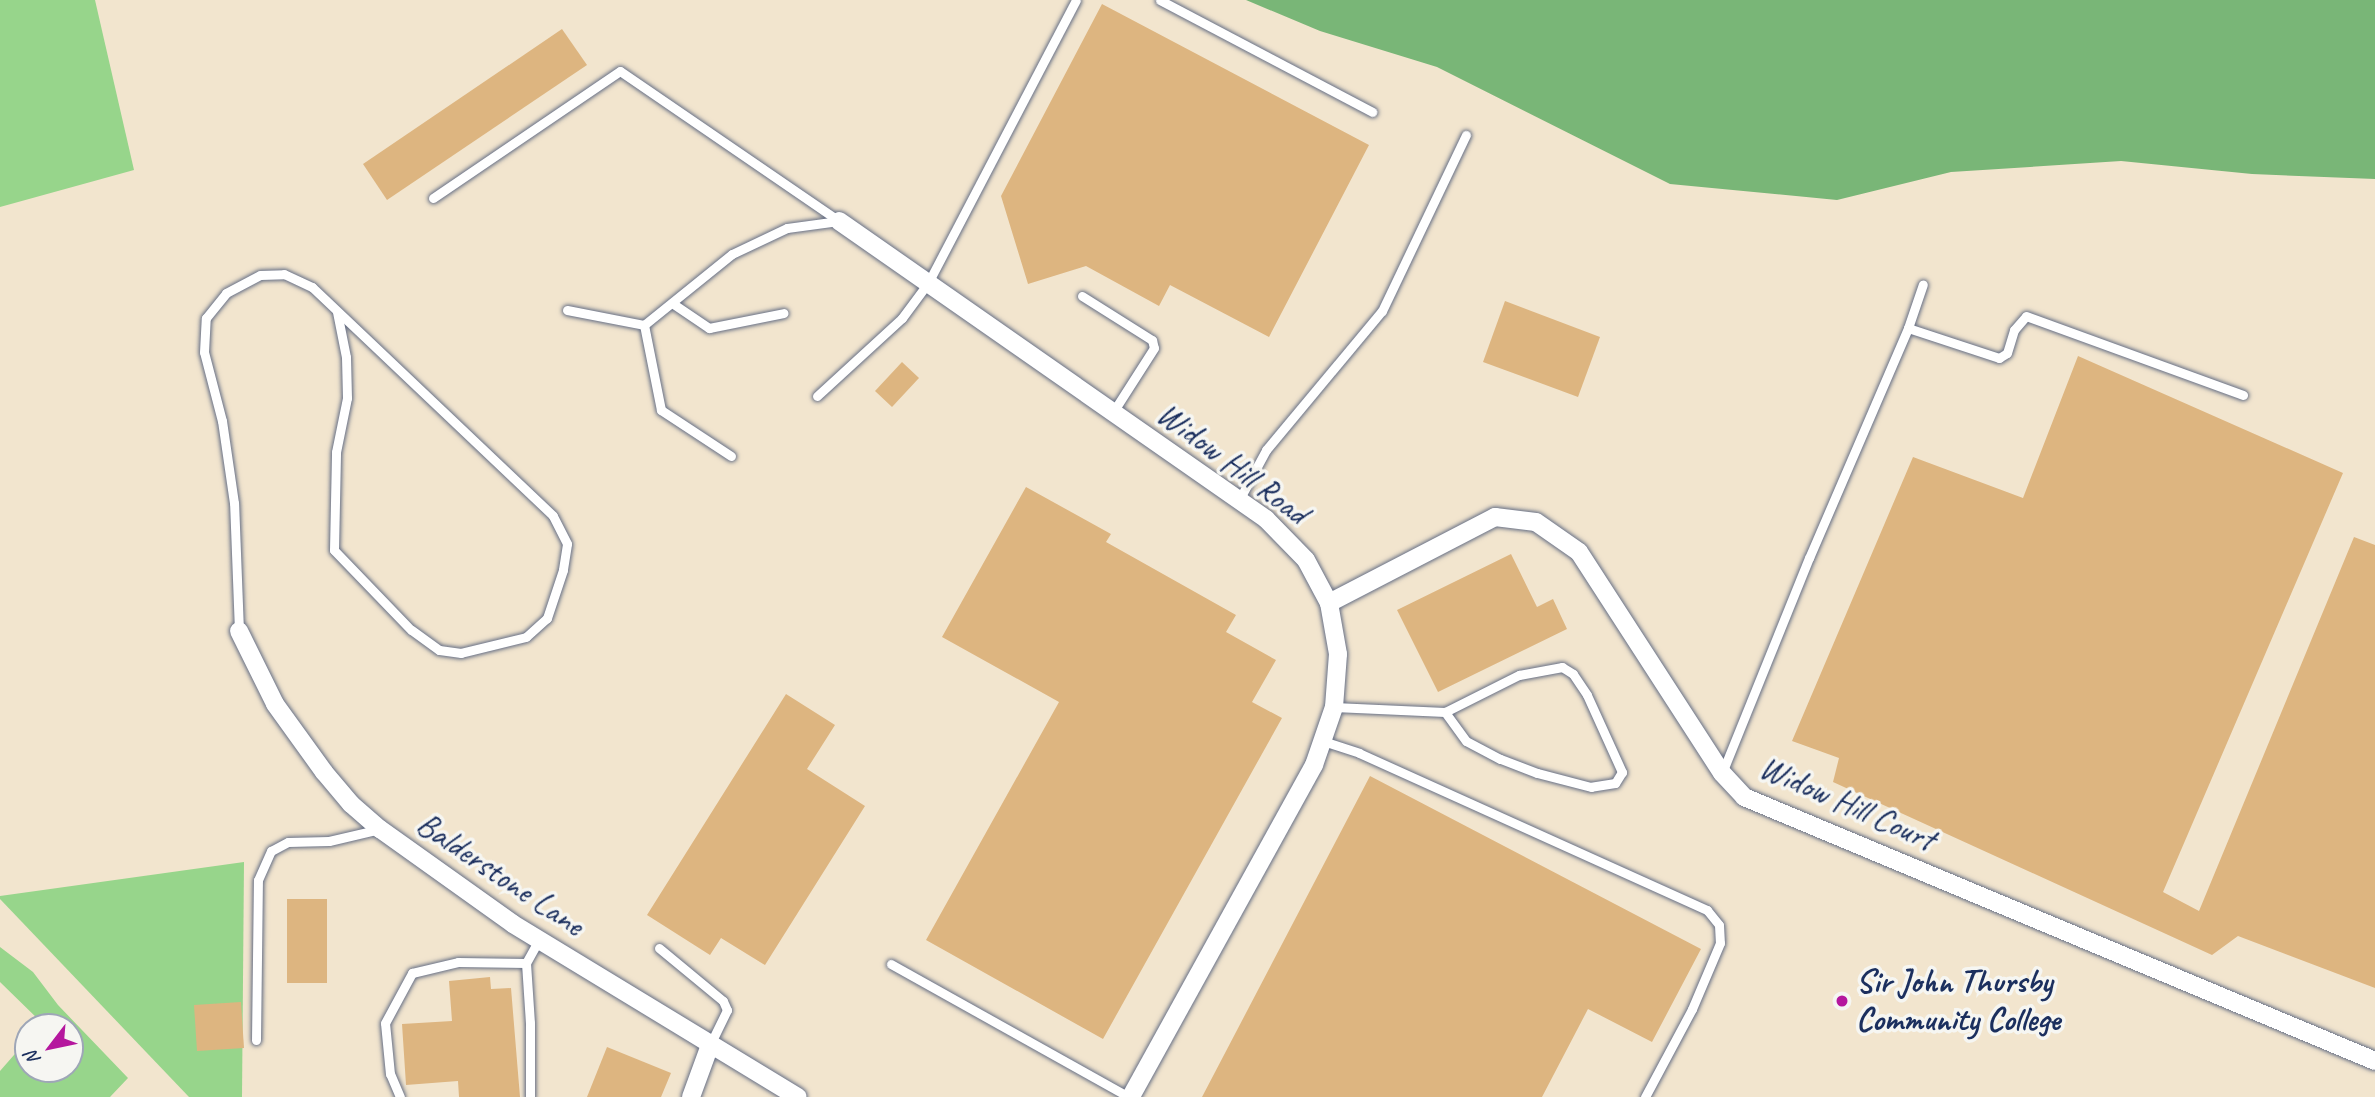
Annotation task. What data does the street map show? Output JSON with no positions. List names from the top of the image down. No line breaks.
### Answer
{"streets":{"street":["Widow Hill Road","Widow Hill Court","Balderstone Lane"]},"crossings":[["Widow Hill Road","Widow Hill Court"]],"places":["Sir John Thursby Community College"],"north":"bottom left"}
